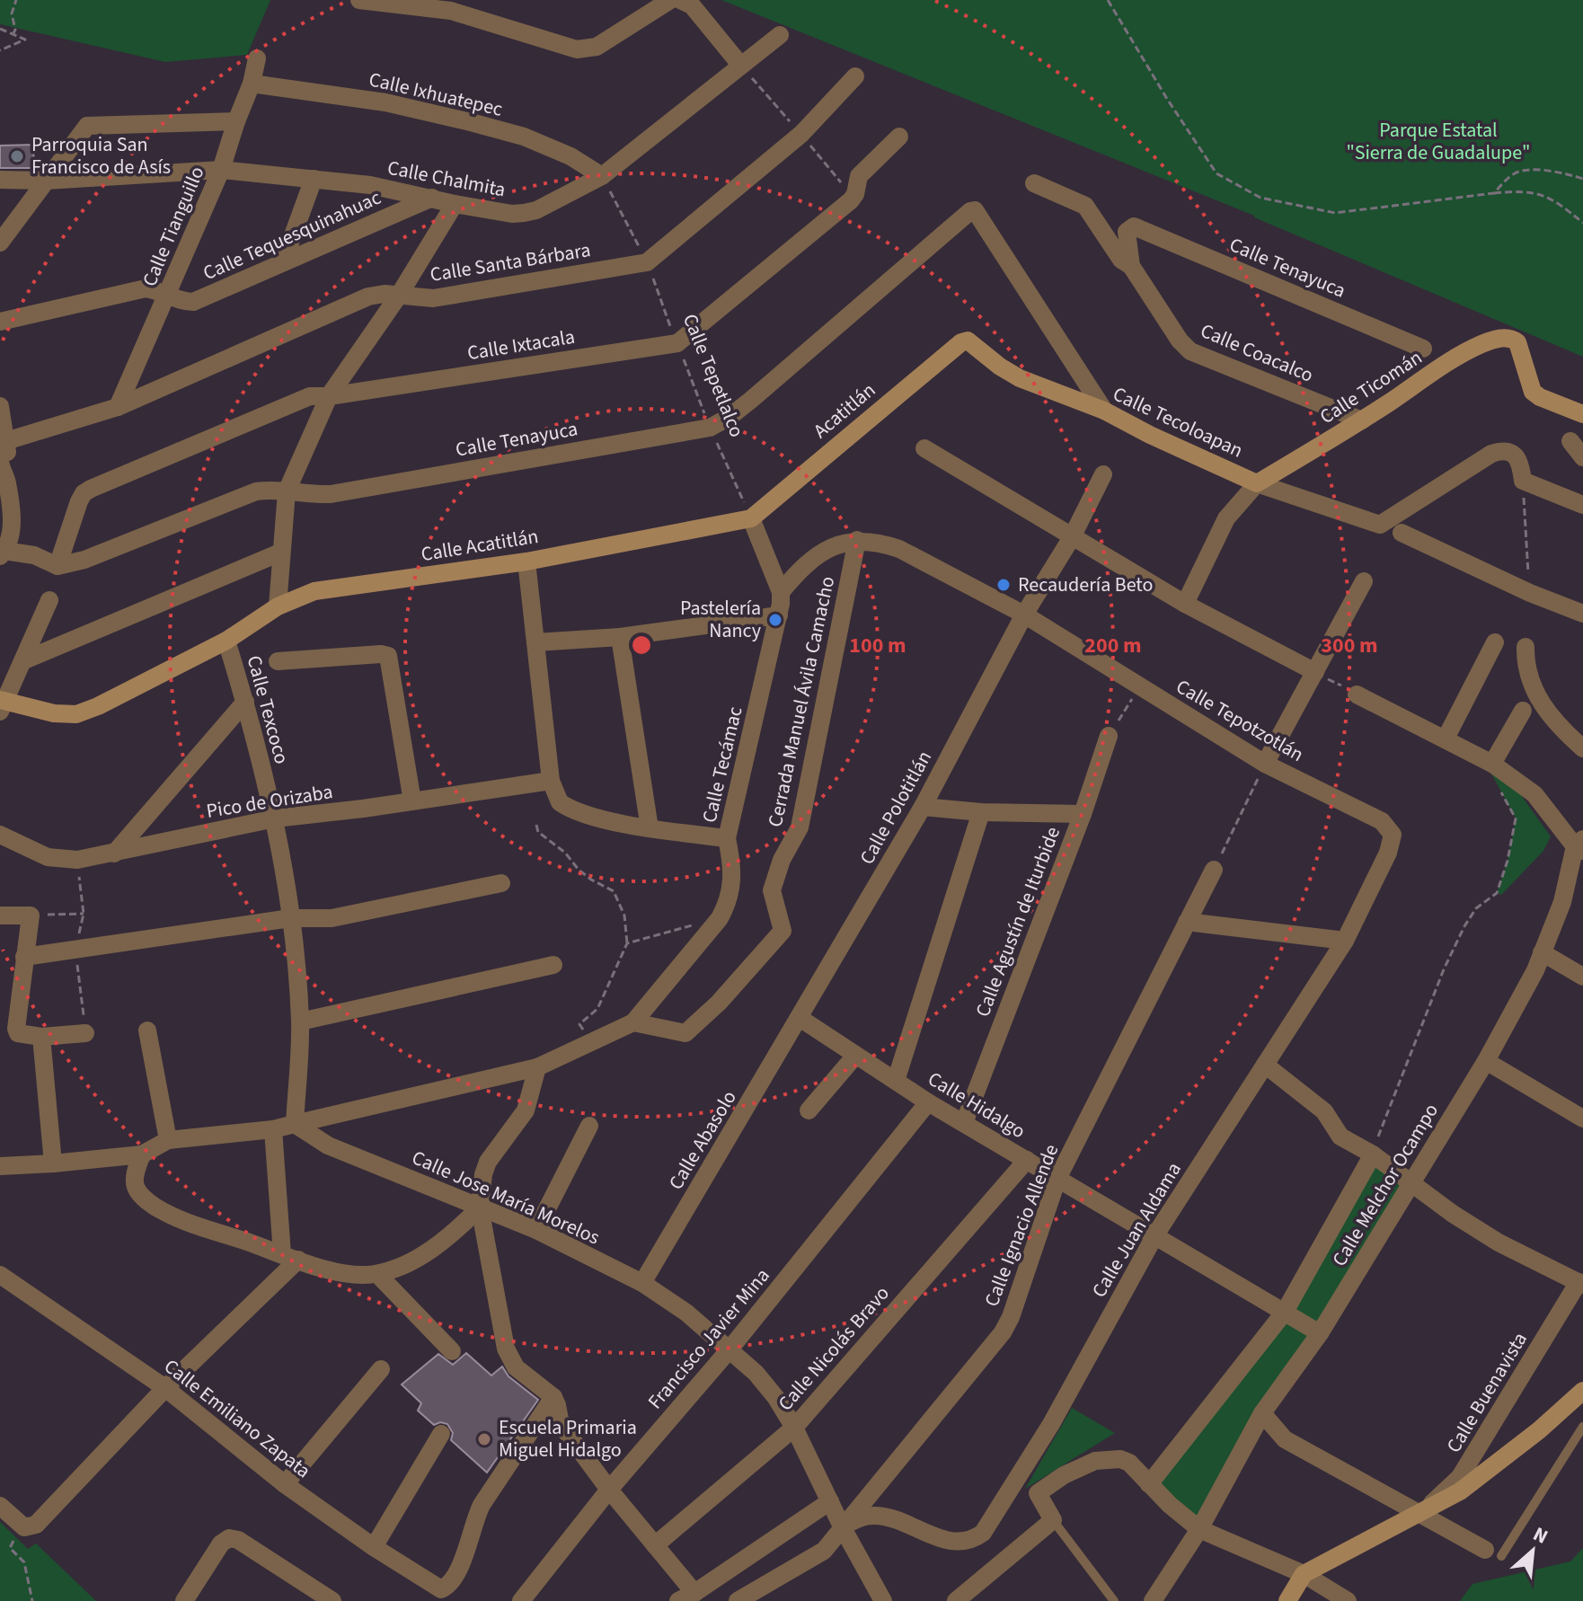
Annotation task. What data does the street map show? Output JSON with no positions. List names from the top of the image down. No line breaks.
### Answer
{"streets":{"street":["Calle Ixhuatepec","Calle Chalmita","Calle Tianguillo","Calle Tequesquinahuac","Calle Santa Bárbara","Calle Tenayuca","Calle Ixtacala","Calle Coacalco","Calle Ticomán","Acatitlán","Calle Tecoloapan","Calle Acatitlán","Cerrada Manuel Ávila Camacho","Calle Texcoco","Calle Tepotzotlán","Calle Tecámac","Pico de Orizaba","Calle Polotitlán","Calle Agustín de Iturbide","Calle Hidalgo","Calle Abasolo","Calle Melchor Ocampo","Calle Jose María Morelos","Calle Ignacio Allende","Calle Juan Aldama","Francisco Javier Mina","Calle Nicolás Bravo","Calle Buenavista","Calle Emiliano Zapata"],"path":["Calle Tepetlalco"]},"crossings":[["Calle Ixhuatepec","Calle Chalmita"],["Calle Ixhuatepec","Calle Tianguillo"],["Calle Ixhuatepec","Calle Tepetlalco"],["Calle Chalmita","Calle Tianguillo"],["Calle Chalmita","Calle Tequesquinahuac"],["Calle Chalmita","Calle Tepetlalco"],["Calle Tianguillo","Calle Tequesquinahuac"],["Calle Tianguillo","Calle Santa Bárbara"],["Calle Santa Bárbara","Calle Tepetlalco"],["Calle Tenayuca","Calle Ixtacala"],["Calle Tenayuca","Calle Coacalco"],["Calle Tenayuca","Calle Tepetlalco"],["Calle Tenayuca","Calle Tecoloapan"],["Calle Ixtacala","Calle Tepetlalco"],["Calle Coacalco","Calle Ticomán"],["Calle Tepetlalco","Acatitlán"],["Calle Tepetlalco","Calle Acatitlán"],["Calle Ticomán","Calle Tecoloapan"],["Acatitlán","Calle Tecoloapan"],["Acatitlán","Calle Acatitlán"],["Calle Acatitlán","Calle Texcoco"],["Cerrada Manuel Ávila Camacho","Calle Tepotzotlán"],["Calle Texcoco","Pico de Orizaba"],["Calle Texcoco","Calle Jose María Morelos"],["Calle Tepotzotlán","Calle Polotitlán"],["Calle Tepotzotlán","Calle Juan Aldama"],["Calle Tecámac","Pico de Orizaba"],["Calle Polotitlán","Calle Hidalgo"],["Calle Polotitlán","Calle Abasolo"],["Calle Agustín de Iturbide","Calle Hidalgo"],["Calle Hidalgo","Calle Abasolo"],["Calle Hidalgo","Calle Melchor Ocampo"],["Calle Hidalgo","Calle Ignacio Allende"],["Calle Hidalgo","Calle Juan Aldama"],["Calle Hidalgo","Francisco Javier Mina"],["Calle Hidalgo","Calle Nicolás Bravo"],["Calle Abasolo","Calle Jose María Morelos"],["Calle Jose María Morelos","Calle Ignacio Allende"],["Calle Jose María Morelos","Calle Juan Aldama"],["Calle Jose María Morelos","Francisco Javier Mina"],["Calle Jose María Morelos","Calle Nicolás Bravo"],["Calle Ignacio Allende","Calle Juan Aldama"]],"parks":["Parque Estatal \"Sierra de Guadalupe\""],"places":["Parroquia San Francisco de Asís","Recaudería Beto","Pastelería Nancy","Escuela Primaria Miguel Hidalgo"],"north":"top right","rings":["100 m","200 m","300 m"]}
